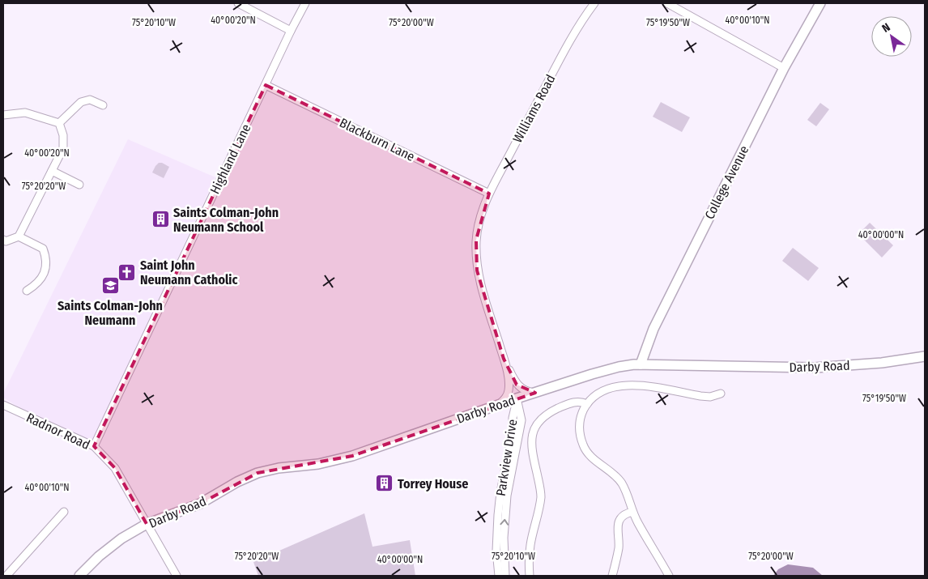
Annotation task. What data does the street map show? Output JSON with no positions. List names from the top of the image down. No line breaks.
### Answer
{"streets":{"main road":["College Avenue","Darby Road"],"street":["Williams Road","Blackburn Lane","Highland Lane","Radnor Road","Parkview Drive"]},"crossings":[["Williams Road","Blackburn Lane"],["Williams Road","Darby Road"],["Blackburn Lane","Highland Lane"],["Highland Lane","Radnor Road"],["College Avenue","Darby Road"],["Darby Road","Radnor Road"],["Darby Road","Parkview Drive"]],"places":{"building":["Saints Colman-John Neumann School","Torrey House"],"church":["Saint John Neumann Catholic"],"school or university":["Saints Colman-John Neumann"]},"north":"top left","coordinates":["40°00'20\"N","40°00'10\"N","75°20'10\"W","75°20'00\"W","75°19'50\"W","75°20'20\"W","40°00'00\"N"]}
